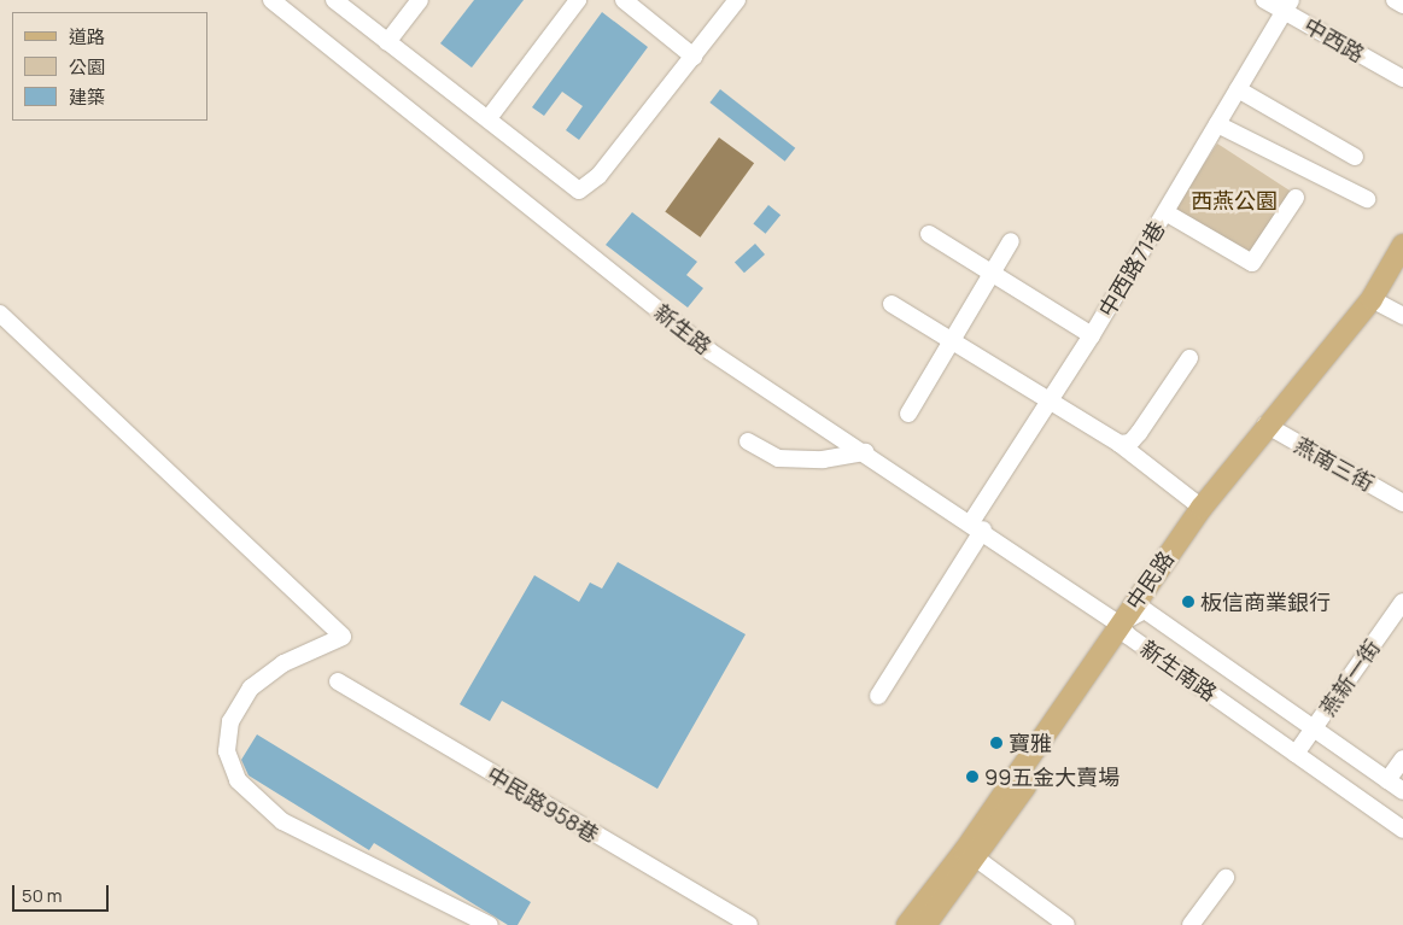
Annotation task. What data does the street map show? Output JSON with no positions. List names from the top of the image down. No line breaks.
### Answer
{"streets":{"main road":["中民路"],"street":["中西路","中西路71巷","新生路","燕南三街","新生南路","燕新一街","中民路958巷"]},"crossings":[["中西路","中西路71巷"],["中西路71巷","新生路"],["新生路","中民路"],["新生路","新生南路"],["燕南三街","中民路"],["中民路","新生南路"],["新生南路","燕新一街"]],"parks":["西燕公園"],"places":["板信商業銀行","寶雅","99五金大賣場"],"legend":["道路","公園","建築"],"scale_bar":"50 m"}
